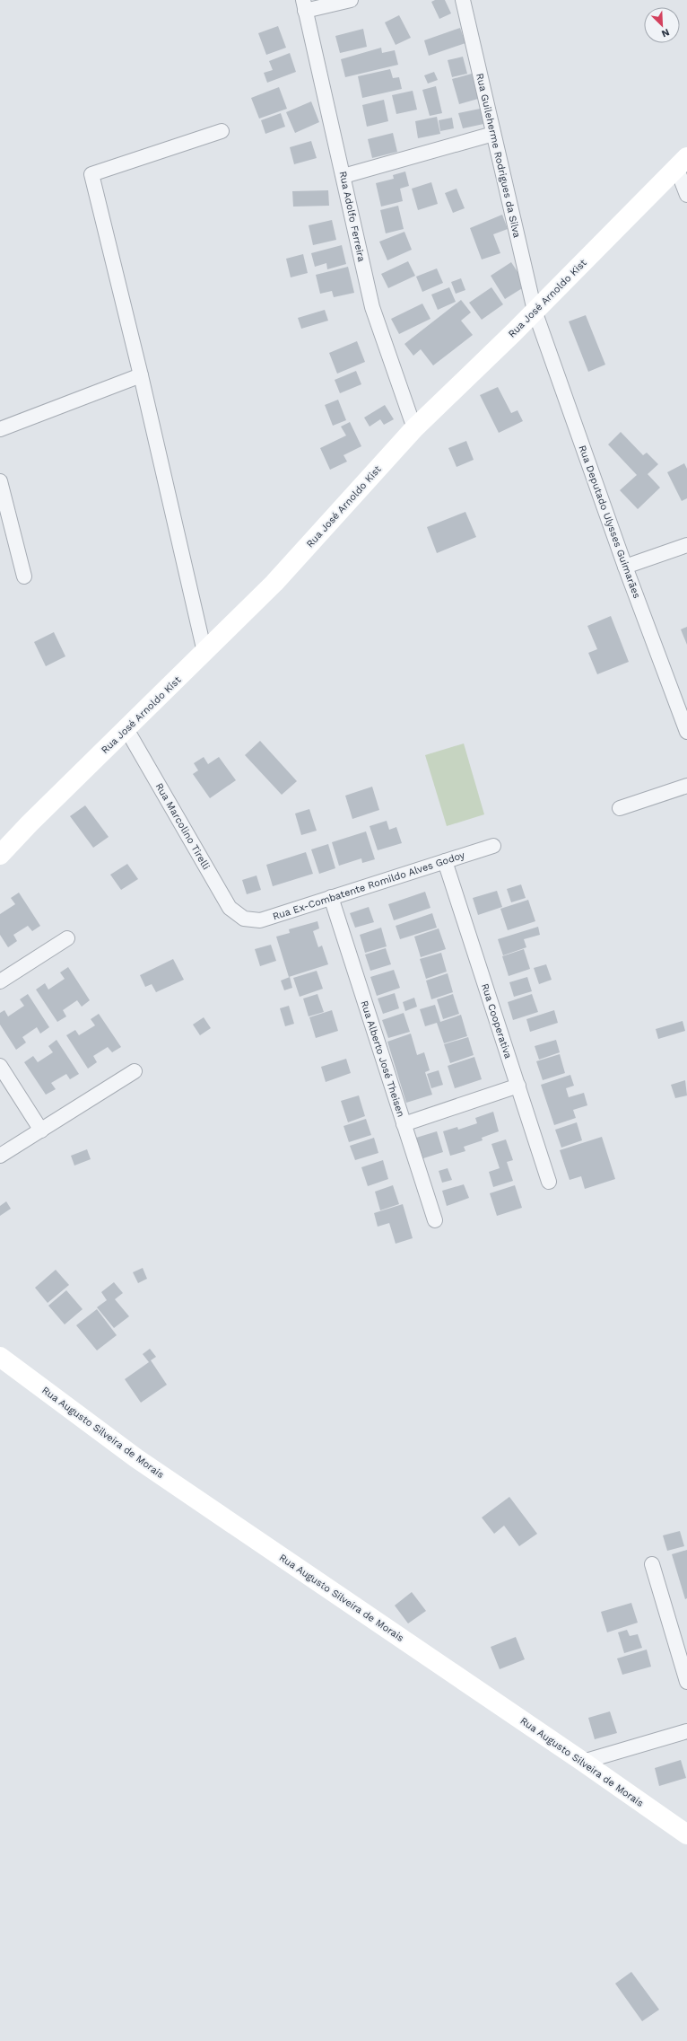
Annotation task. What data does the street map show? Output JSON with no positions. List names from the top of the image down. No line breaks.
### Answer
{"streets":{"street":["Rua Guileherme Rodrigues da Silva","Rua Adolfo Ferreira","Rua José Arnoldo Kist","Rua Deputado Ulysses Guimarães","Rua Marcolino Tirelli","Rua Ex-Combatente Romildo Alves Godoy","Rua Cooperativa","Rua Alberto José Theisen","Rua Augusto Silveira de Morais"]},"crossings":[["Rua Guileherme Rodrigues da Silva","Rua José Arnoldo Kist"],["Rua Guileherme Rodrigues da Silva","Rua Deputado Ulysses Guimarães"],["Rua Adolfo Ferreira","Rua José Arnoldo Kist"],["Rua José Arnoldo Kist","Rua Deputado Ulysses Guimarães"],["Rua José Arnoldo Kist","Rua Marcolino Tirelli"],["Rua Marcolino Tirelli","Rua Ex-Combatente Romildo Alves Godoy"],["Rua Ex-Combatente Romildo Alves Godoy","Rua Cooperativa"],["Rua Ex-Combatente Romildo Alves Godoy","Rua Alberto José Theisen"]],"north":"bottom right"}
